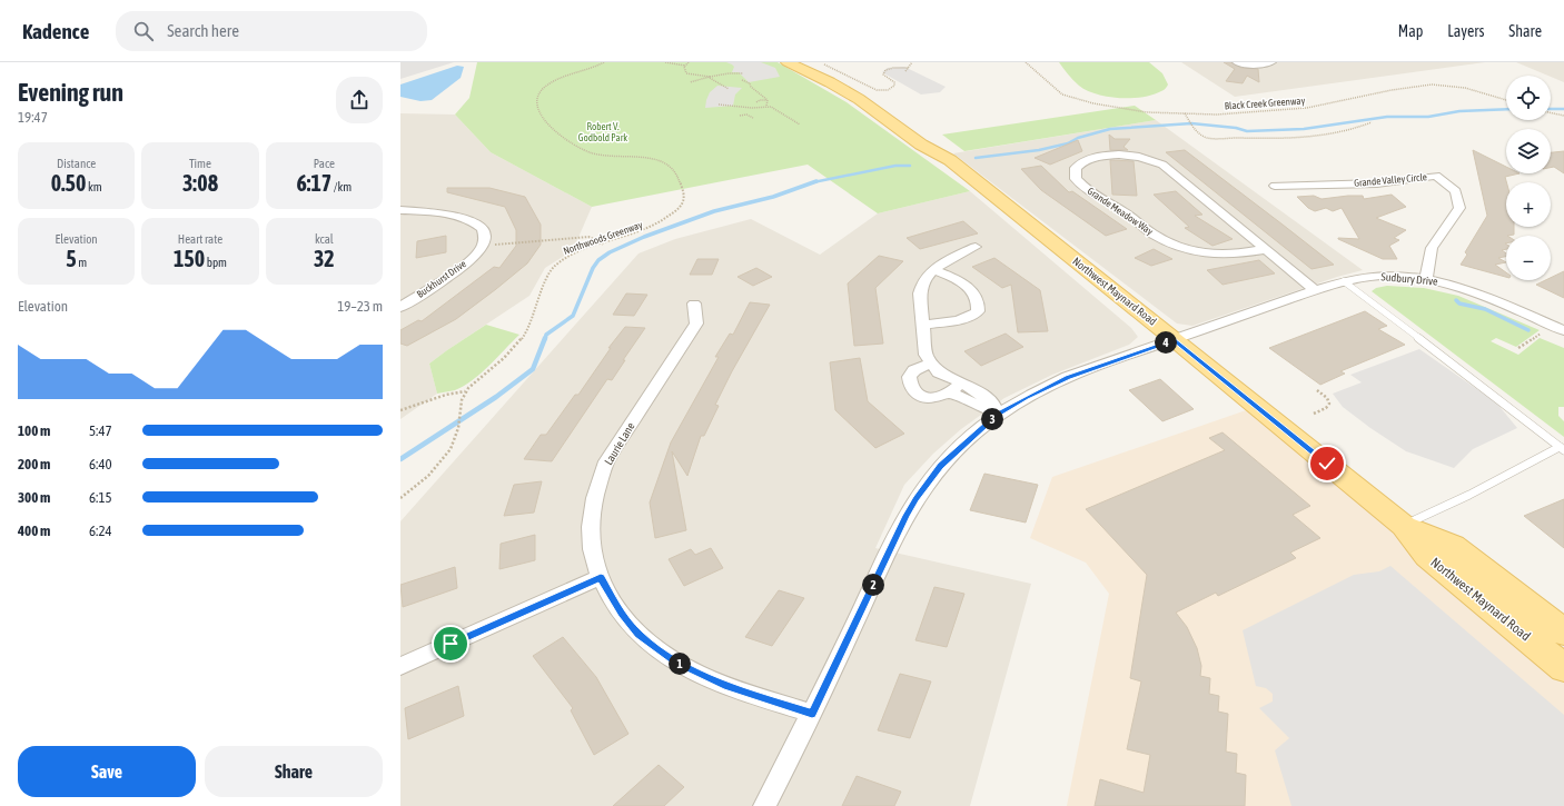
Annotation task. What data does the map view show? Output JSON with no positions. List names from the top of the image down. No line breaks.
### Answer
{"streets":{"main road":["Northwest Maynard Road"],"street":["Grande Valley Circle","Grande Meadow Way","Buckhurst Drive","Sudbury Drive","Laurie Lane"],"path":["Black Creek Greenway","Northwoods Greenway"]},"crossings":[["Grande Valley Circle","Sudbury Drive"],["Grande Meadow Way","Sudbury Drive"],["Sudbury Drive","Northwest Maynard Road"],["Sudbury Drive","Laurie Lane"]],"parks":["Robert V. Godbold Park"],"page":{"header":"Kadence","search":"Search here","nav":["Map","Layers","Share"],"heading":["Evening run","19:47"],"map_buttons":["+","−"],"stats":[["Distance","0.50 km"],["Time","3:08"],["Pace","6:17 /km"],["Elevation","5 m"],["Heart rate","150 bpm"],["kcal","32"]],"chart":["Elevation","19–23 m"],"pins":["4","3","2","1"],"list":[{"name":"100 m","note":"5:47"},{"name":"200 m","note":"6:40"},{"name":"300 m","note":"6:15"},{"name":"400 m","note":"6:24"}],"buttons":["Save","Share"]}}
